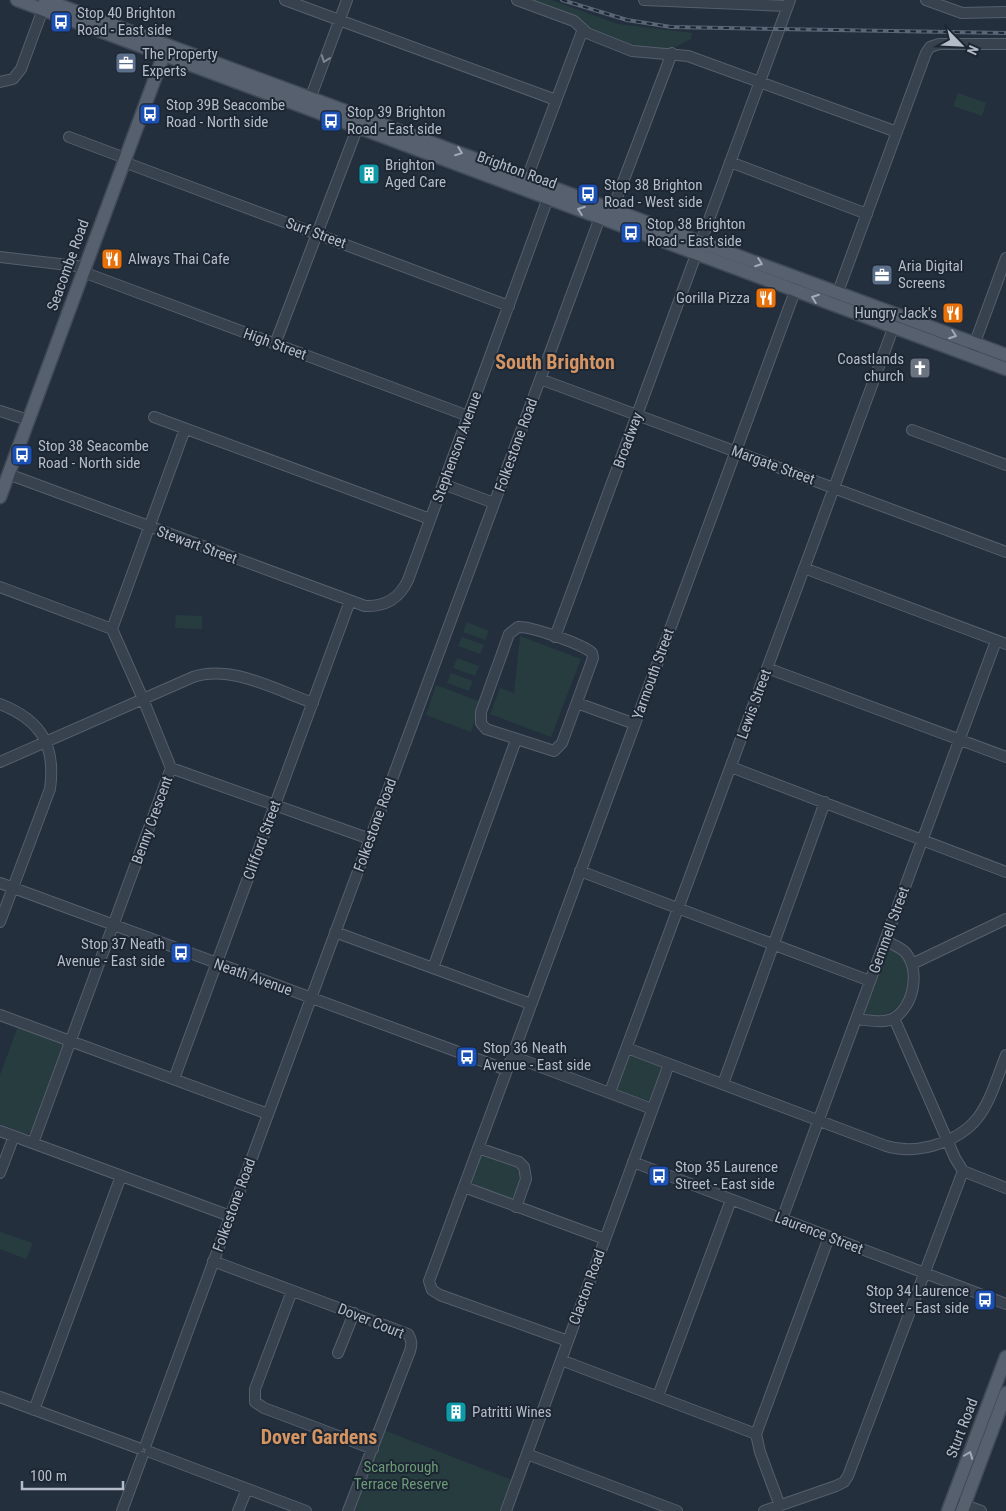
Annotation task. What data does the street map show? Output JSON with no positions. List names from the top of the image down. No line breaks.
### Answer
{"streets":{"main road":["Brighton Road","Seacombe Road","Sturt Road"],"street":["Surf Street","High Street","Broadway","Folkestone Road","Stephenson Avenue","Margate Street","Stewart Street","Yarmouth Street","Lewis Street","Benny Crescent","Clifford Street","Gemmell Street","Neath Avenue","Laurence Street","Clacton Road","Dover Court"]},"crossings":[["Brighton Road","Seacombe Road"],["Brighton Road","Broadway"],["Brighton Road","Folkestone Road"],["Brighton Road","Stephenson Avenue"],["Brighton Road","Yarmouth Street"],["Brighton Road","Lewis Street"],["Surf Street","Seacombe Road"],["Surf Street","Stephenson Avenue"],["Seacombe Road","High Street"],["Seacombe Road","Stewart Street"],["High Street","Stephenson Avenue"],["Broadway","Margate Street"],["Folkestone Road","Margate Street"],["Folkestone Road","Neath Avenue"],["Folkestone Road","Dover Court"],["Stephenson Avenue","Stewart Street"],["Margate Street","Yarmouth Street"],["Margate Street","Lewis Street"],["Stewart Street","Clifford Street"],["Yarmouth Street","Neath Avenue"],["Yarmouth Street","Clacton Road"],["Benny Crescent","Neath Avenue"],["Clifford Street","Neath Avenue"],["Gemmell Street","Laurence Street"],["Laurence Street","Clacton Road"]],"districts":["South Brighton","Dover Gardens"],"parks":["Scarborough Terrace Reserve"],"places":{"bus stop":["Stop 40 Brighton Road - East side","Stop 39B Seacombe Road - North side","Stop 39 Brighton Road - East side","Stop 38 Brighton Road - West side","Stop 38 Brighton Road - East side","Stop 38 Seacombe Road - North side","Stop 37 Neath Avenue - East side","Stop 36 Neath Avenue - East side","Stop 35 Laurence Street - East side","Stop 34 Laurence Street - East side"],"office":["The Property Experts","Aria Digital Screens"],"building":["Brighton Aged Care","Patritti Wines"],"restaurant":["Always Thai Cafe","Gorilla Pizza","Hungry Jack's"],"church":["Coastlands church"]},"scale_bar":"100 m","north":"bottom right"}
